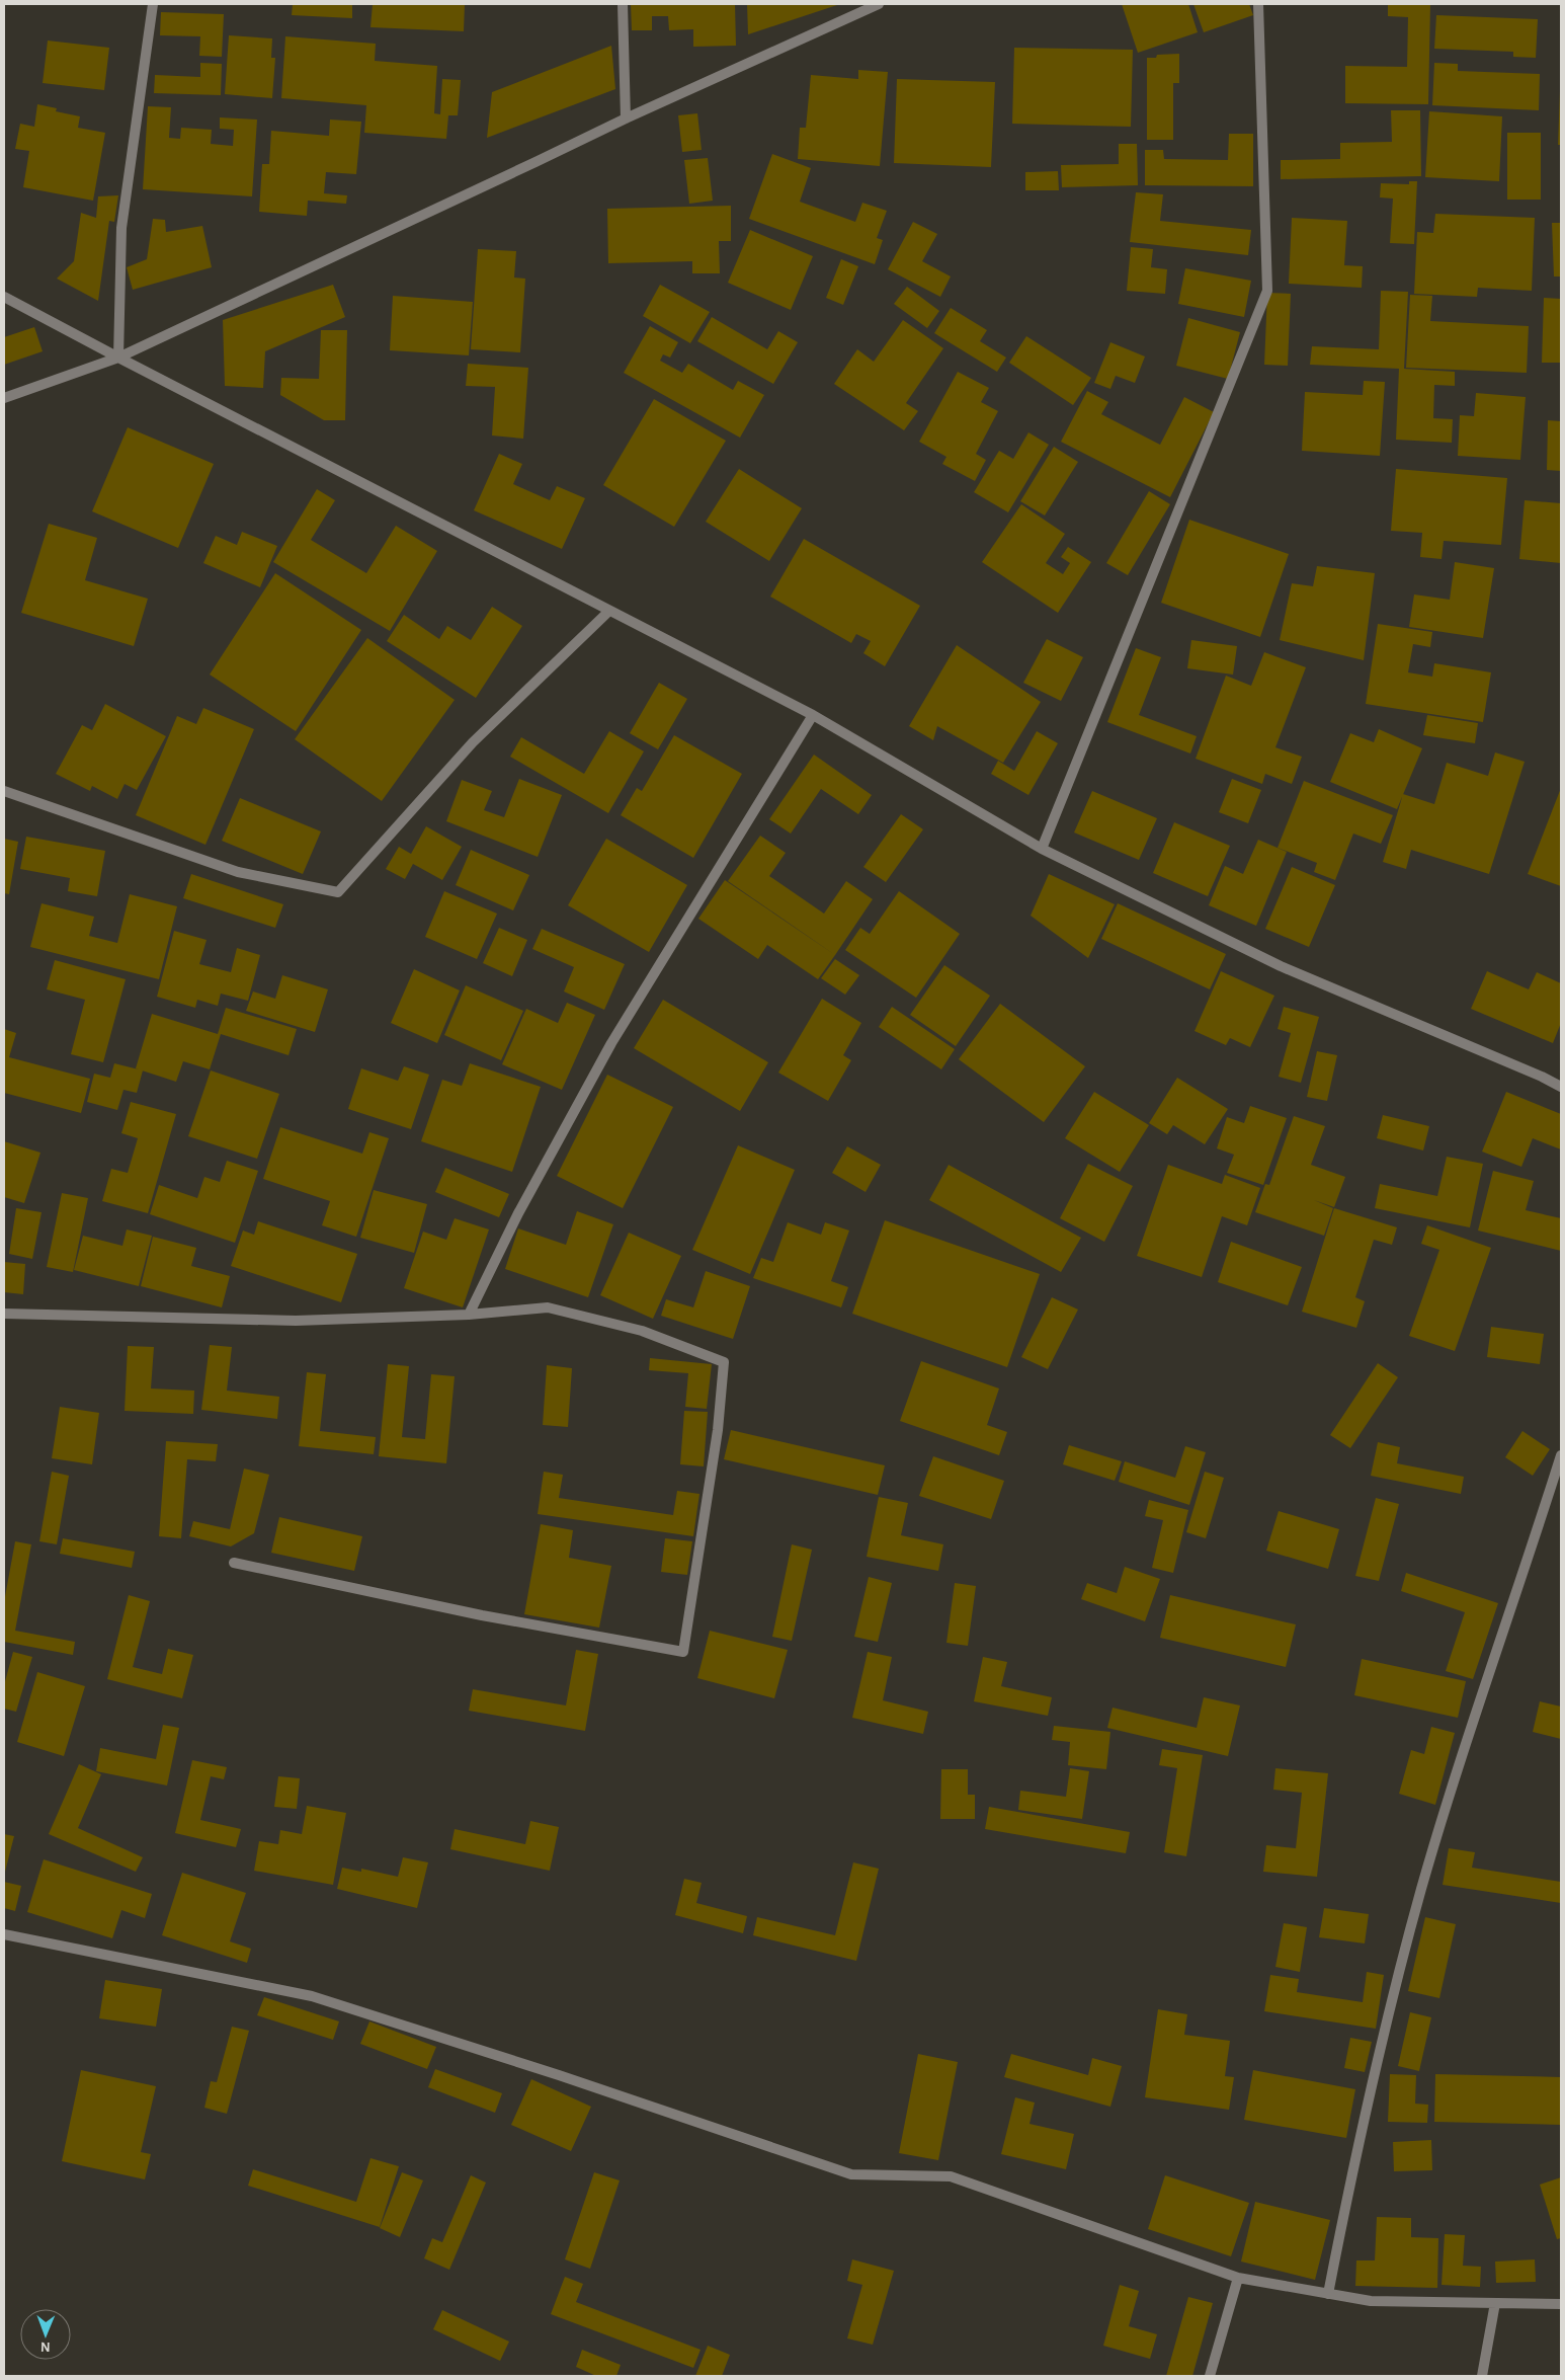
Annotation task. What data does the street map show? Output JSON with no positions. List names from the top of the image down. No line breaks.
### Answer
{"north":"bottom"}
